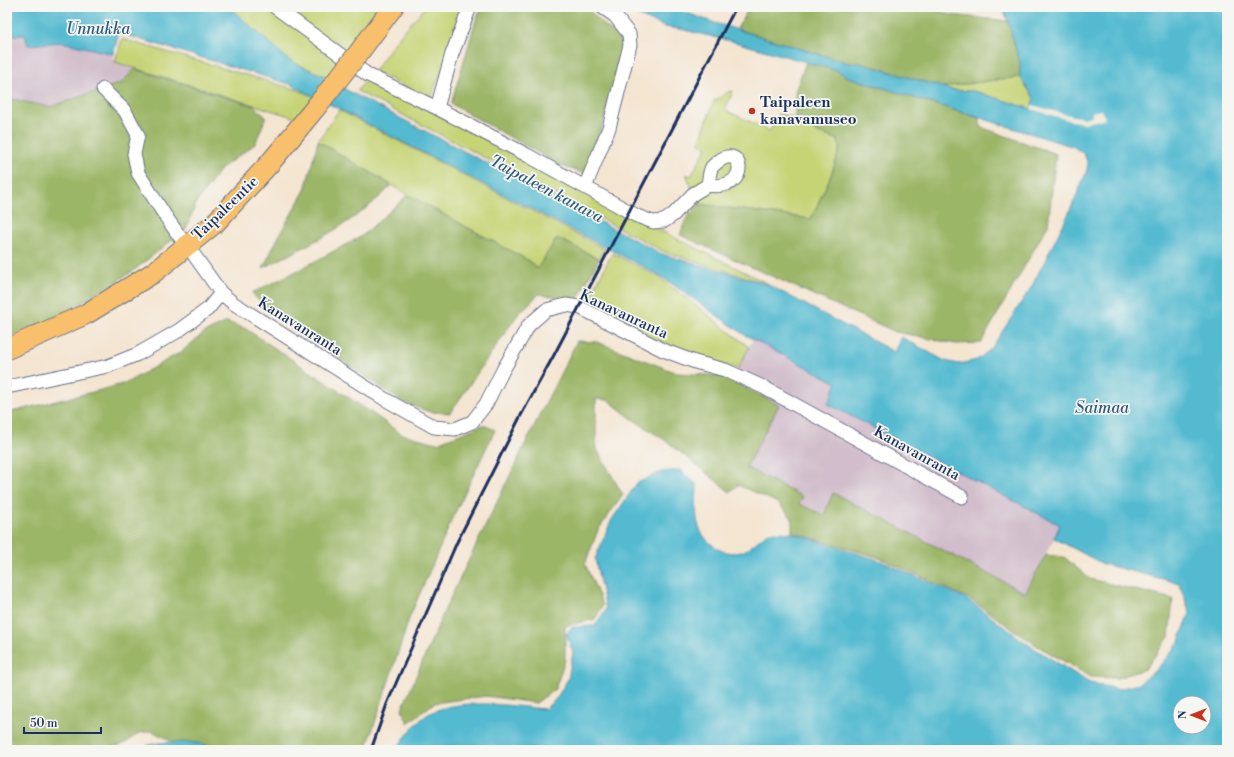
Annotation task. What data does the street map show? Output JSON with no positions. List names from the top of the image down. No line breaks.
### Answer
{"streets":{"highway":["Taipaleentie"],"street":["Kanavanranta"]},"water":["Unnukka","Taipaleen kanava","Saimaa"],"places":["Taipaleen kanavamuseo"],"scale_bar":"50 m","north":"left"}
